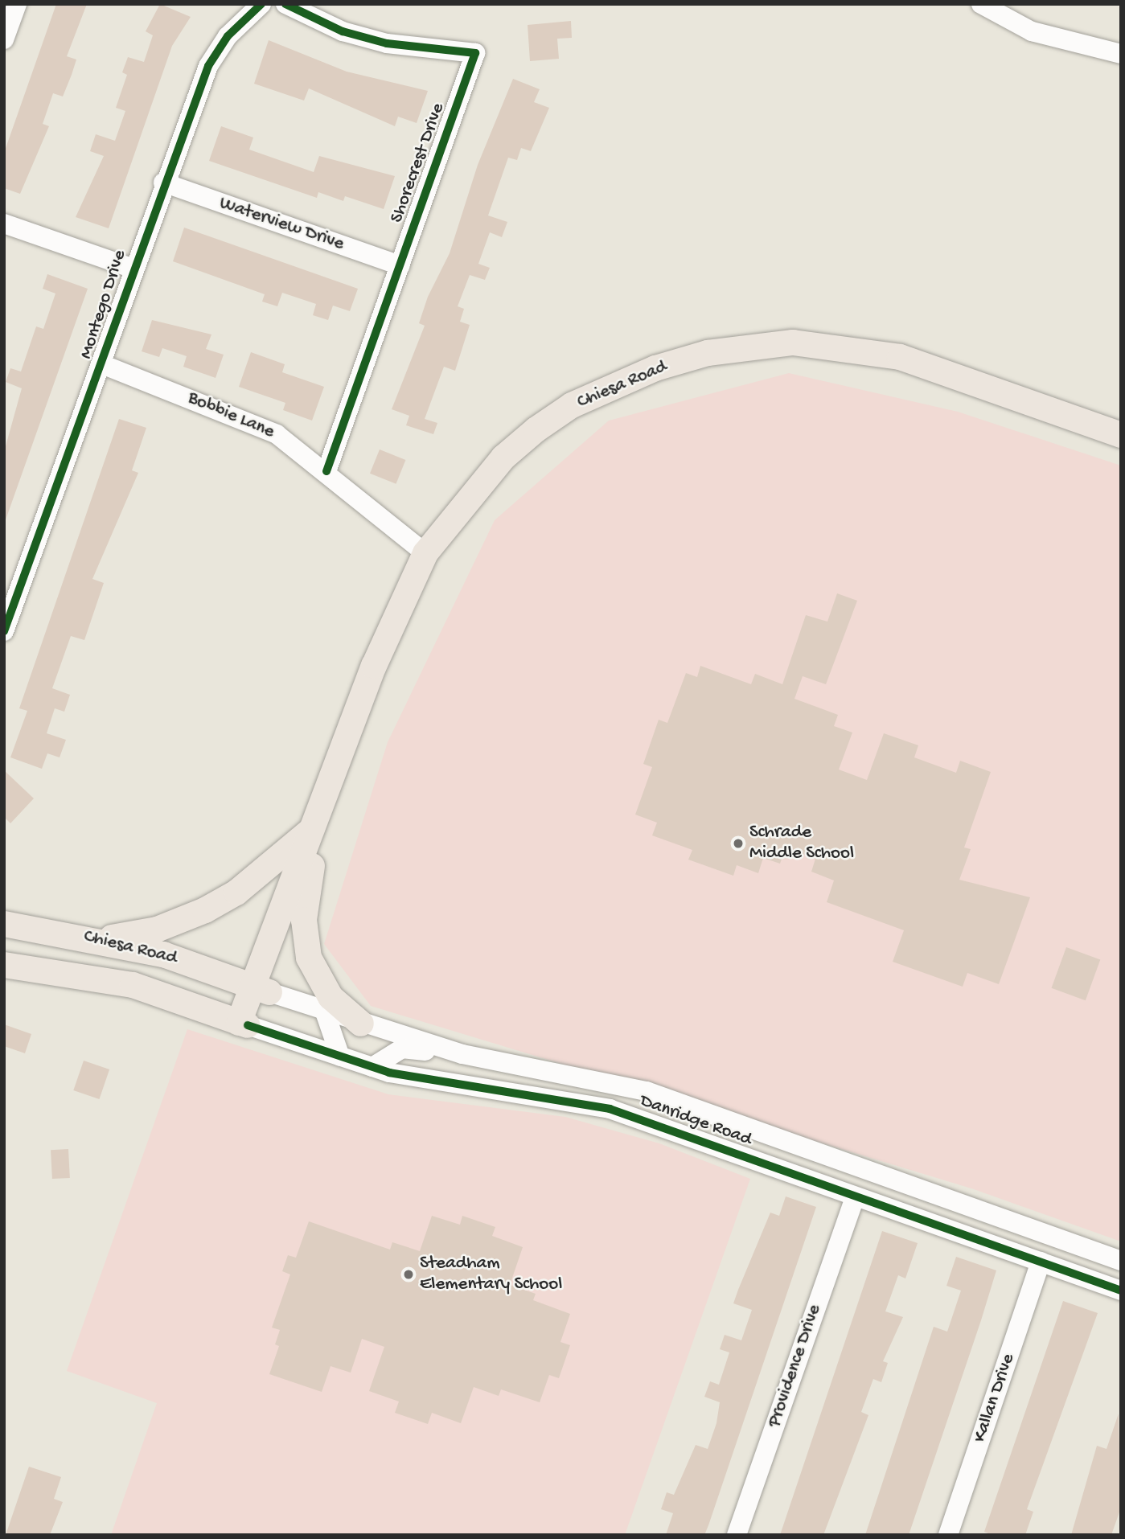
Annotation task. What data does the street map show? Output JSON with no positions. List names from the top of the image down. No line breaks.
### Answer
{"streets":{"main road":["Chiesa Road"],"street":["Shorecrest Drive","Waterview Drive","Montego Drive","Bobbie Lane","Danridge Road","Providence Drive","Kallan Drive"]},"crossings":[["Shorecrest Drive","Waterview Drive"],["Shorecrest Drive","Bobbie Lane"],["Waterview Drive","Montego Drive"],["Montego Drive","Bobbie Lane"],["Chiesa Road","Bobbie Lane"],["Chiesa Road","Danridge Road"],["Danridge Road","Providence Drive"],["Danridge Road","Kallan Drive"]],"places":["Schrade Middle School","Steadham Elementary School"]}
